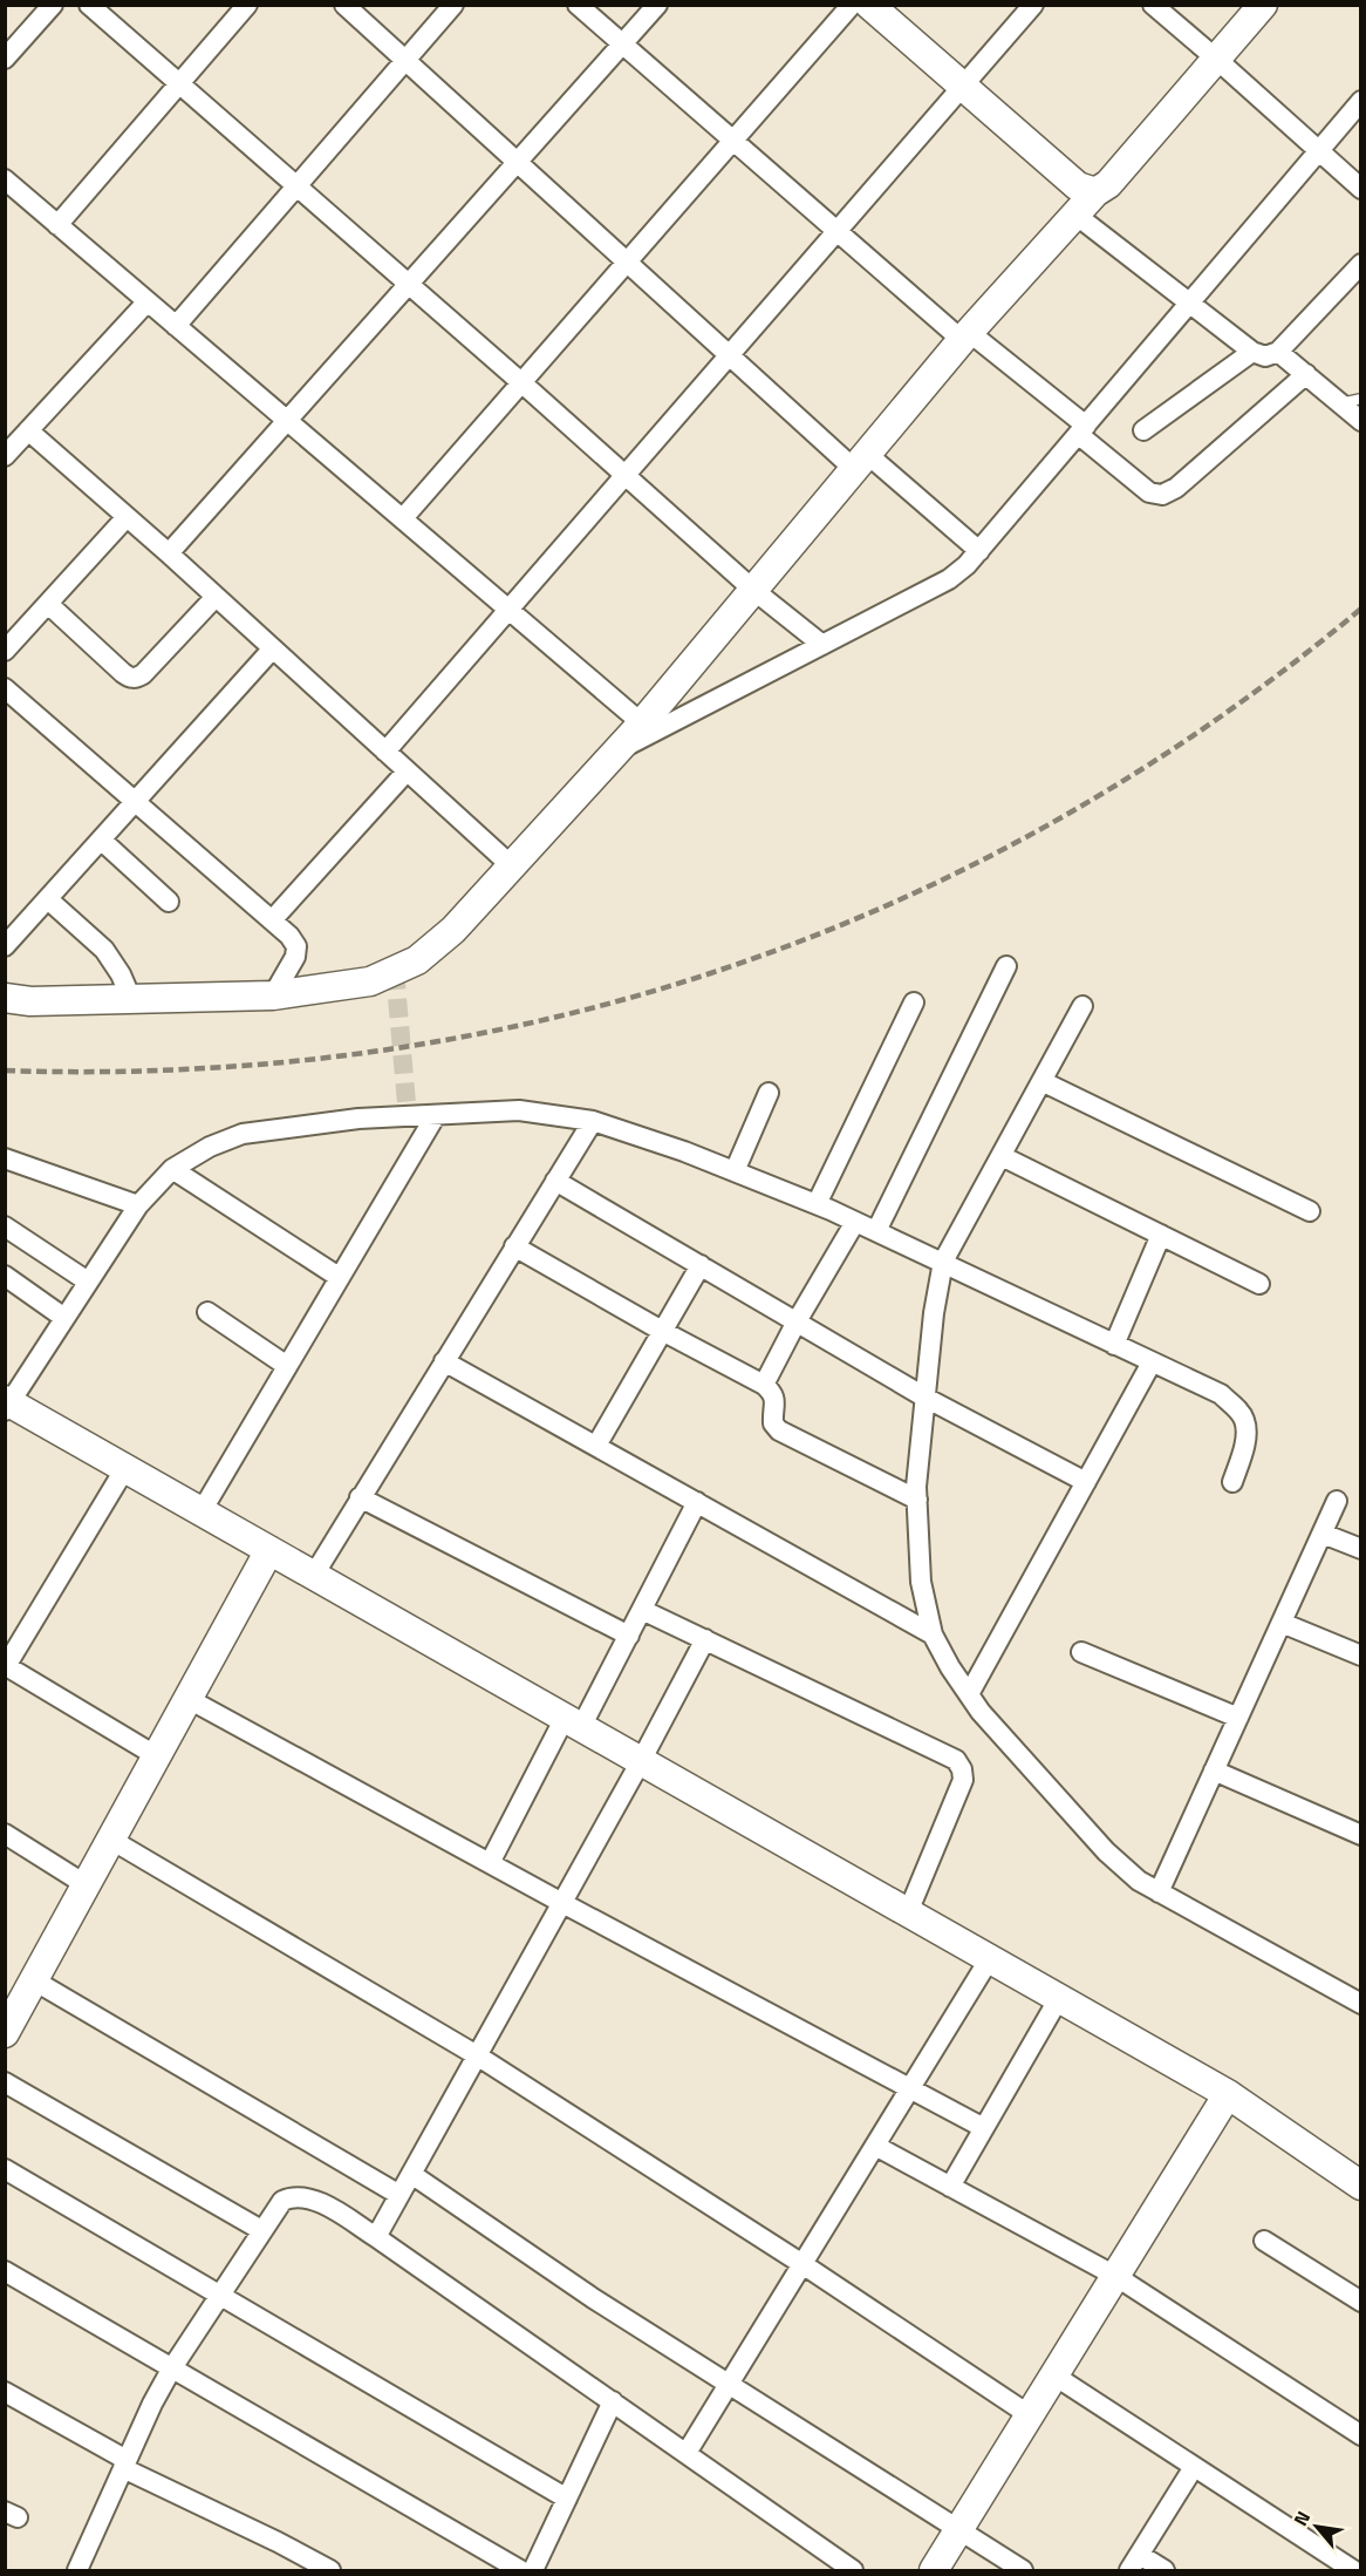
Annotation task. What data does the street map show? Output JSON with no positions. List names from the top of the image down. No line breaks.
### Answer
{"north":"top left"}
